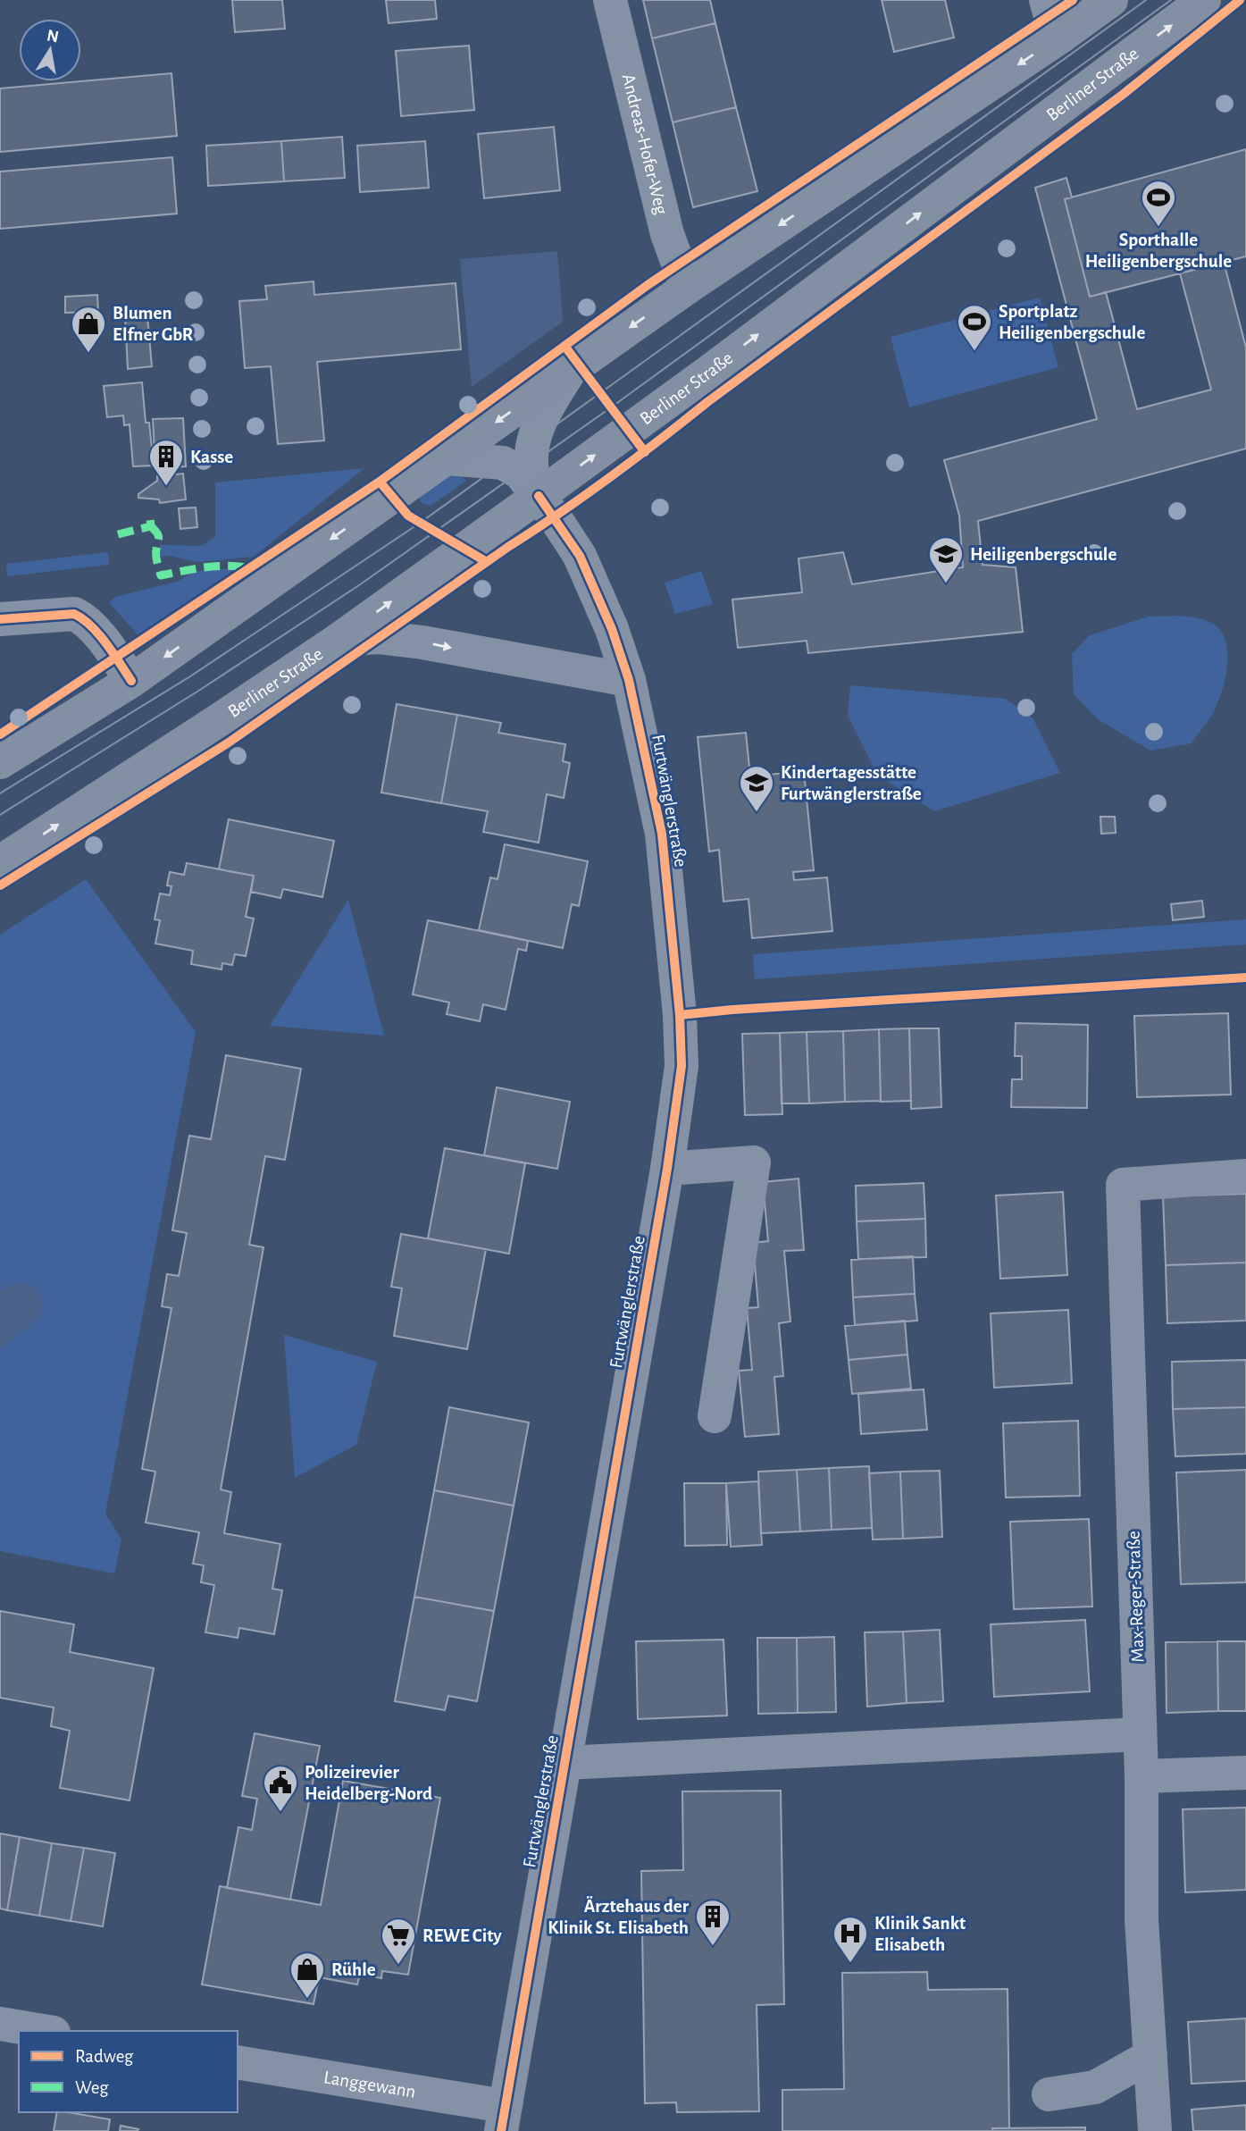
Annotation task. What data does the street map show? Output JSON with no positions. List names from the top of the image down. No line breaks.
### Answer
{"streets":{"main road":["Berliner Straße"],"street":["Andreas-Hofer-Weg","Furtwänglerstraße","Max-Reger-Straße","Langgewann"]},"crossings":[["Berliner Straße","Furtwänglerstraße"],["Furtwänglerstraße","Langgewann"]],"places":{"sports":["Sporthalle Heiligenbergschule","Sportplatz Heiligenbergschule"],"shop":["Blumen Elfner GbR","Rühle"],"building":["Kasse","Ärztehaus der Klinik St. Elisabeth"],"school or university":["Heiligenbergschule","Kindertagesstätte Furtwänglerstraße"],"public building":["Polizeirevier Heidelberg-Nord"],"hospital":["Klinik Sankt Elisabeth"],"supermarket":["REWE City"]},"legend":["Radweg","Weg"],"north":"top"}
